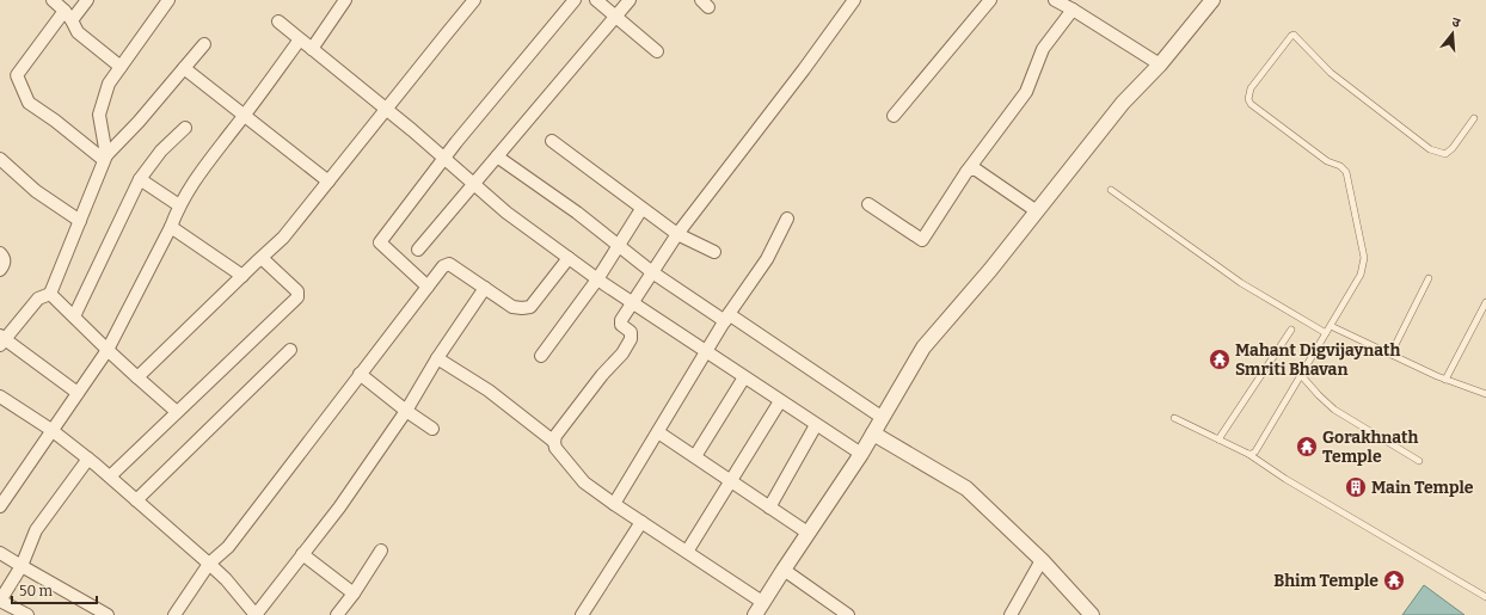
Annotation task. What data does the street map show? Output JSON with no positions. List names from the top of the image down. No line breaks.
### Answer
{"places":{"temple":["Mahant Digvijaynath Smriti Bhavan","Gorakhnath Temple","Bhim Temple"],"building":["Main Temple"]},"scale_bar":"50 m","north":"top"}
